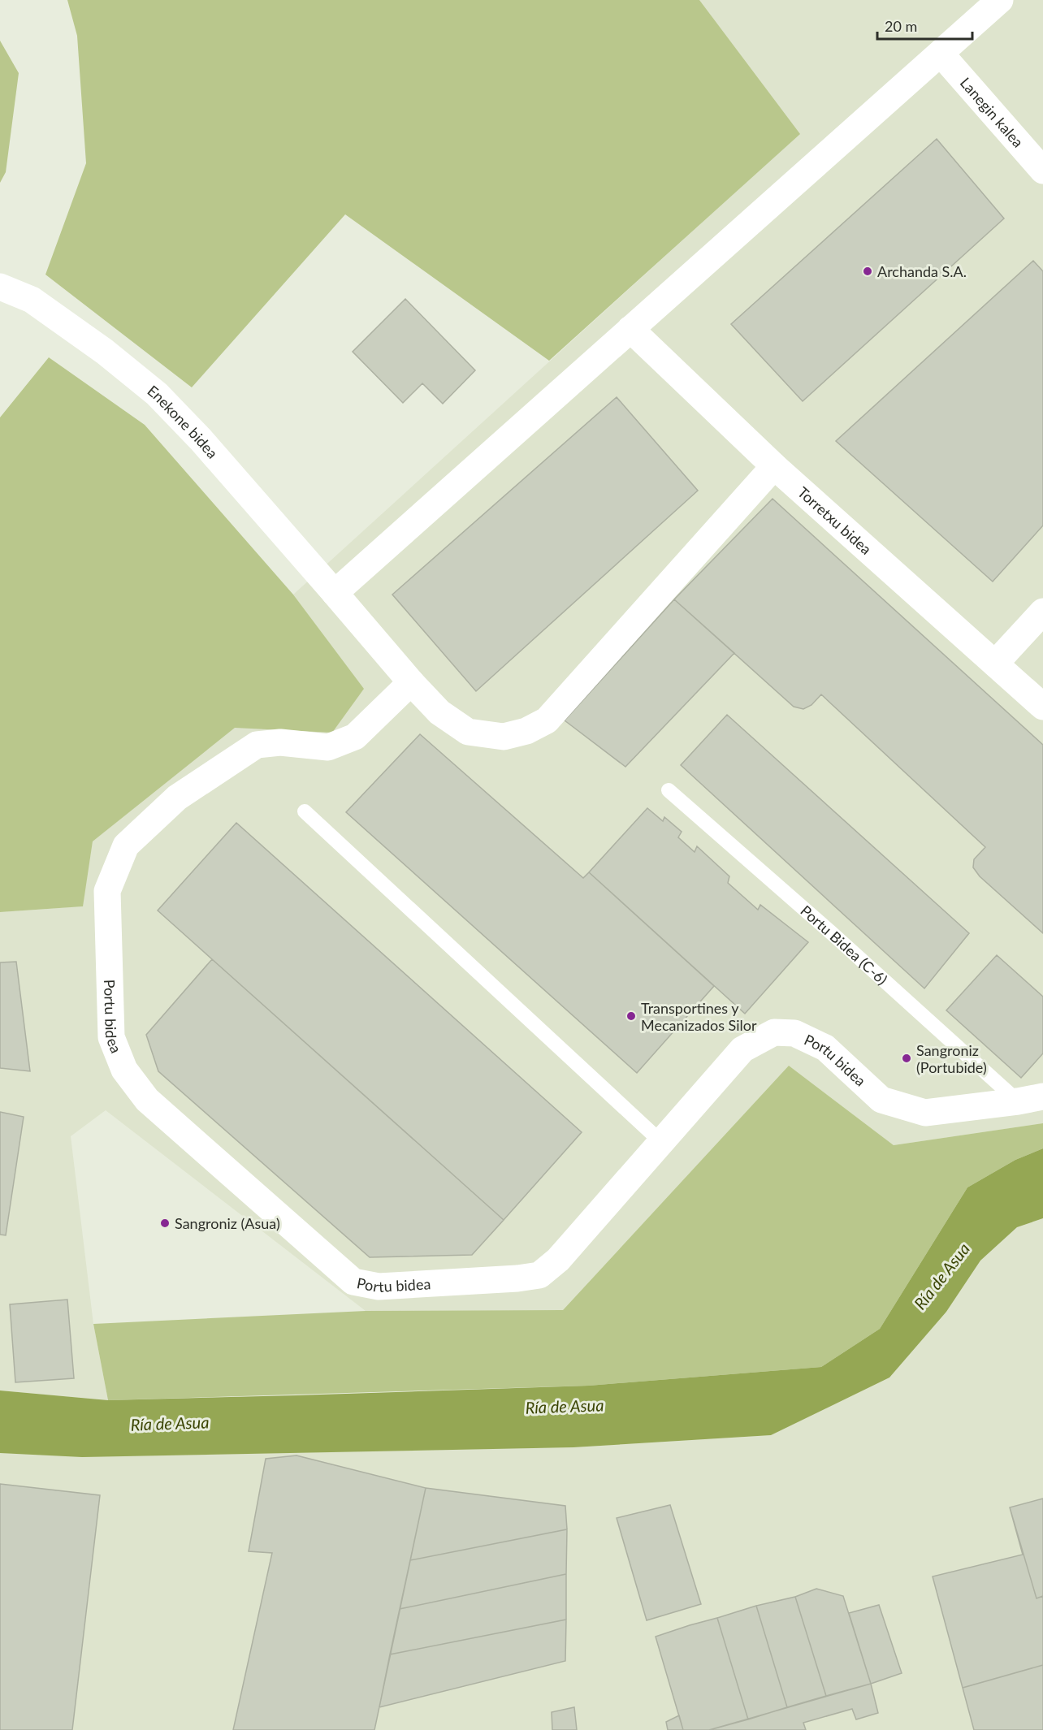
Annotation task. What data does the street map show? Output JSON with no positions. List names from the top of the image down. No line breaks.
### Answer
{"streets":{"street":["Lanegin kalea","Enekone bidea","Torretxu bidea","Portu bidea"],"lane":["Portu Bidea (C-6)"]},"crossings":[["Enekone bidea","Torretxu bidea"],["Enekone bidea","Portu bidea"],["Portu Bidea (C-6)","Portu bidea"]],"water":["Ría de Asua"],"places":["Archanda S.A.","Transportines y Mecanizados Silor","Sangroniz (Portubide)","Sangroniz (Asua)"],"scale_bar":"20 m"}
